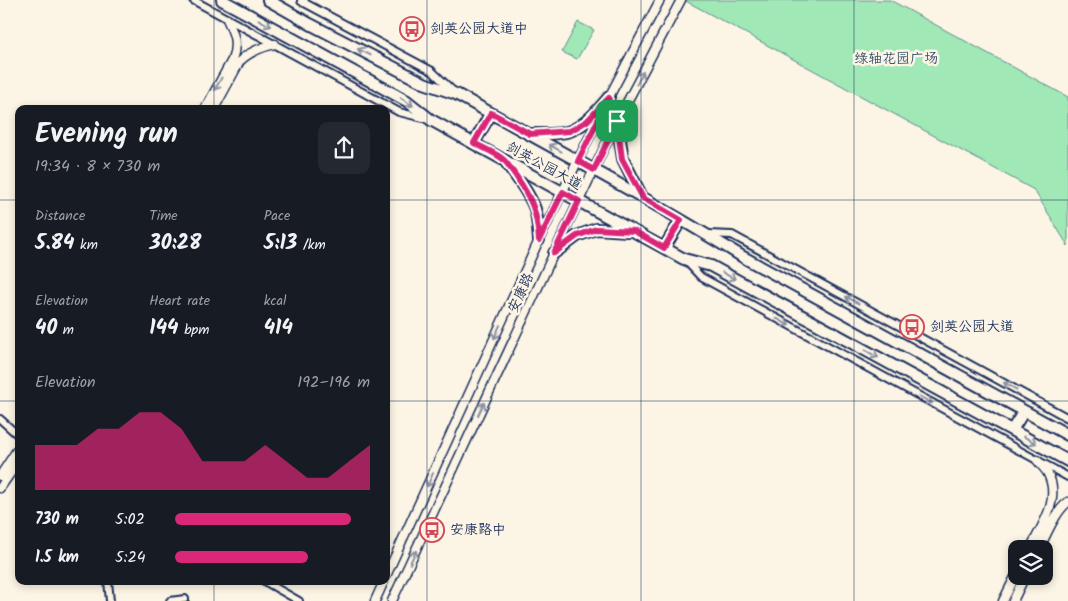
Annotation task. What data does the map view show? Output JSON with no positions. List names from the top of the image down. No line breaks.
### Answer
{"streets":{"main road":["剑英公园大道"],"street":["安康路"]},"crossings":[["剑英公园大道","安康路"]],"parks":["绿轴花园广场"],"places":{"bus stop":["剑英公园大道中","剑英公园大道","安康路中"]},"page":{"heading":["Evening run","19:34 · 8 × 730 m"],"stats":[["Distance","5.84 km"],["Time","30:28"],["Pace","5:13 /km"],["Elevation","40 m"],["Heart rate","144 bpm"],["kcal","414"]],"chart":["Elevation","192–196 m"],"list":[{"name":"730 m","note":"5:02"},{"name":"1.5 km","note":"5:24"}]}}
